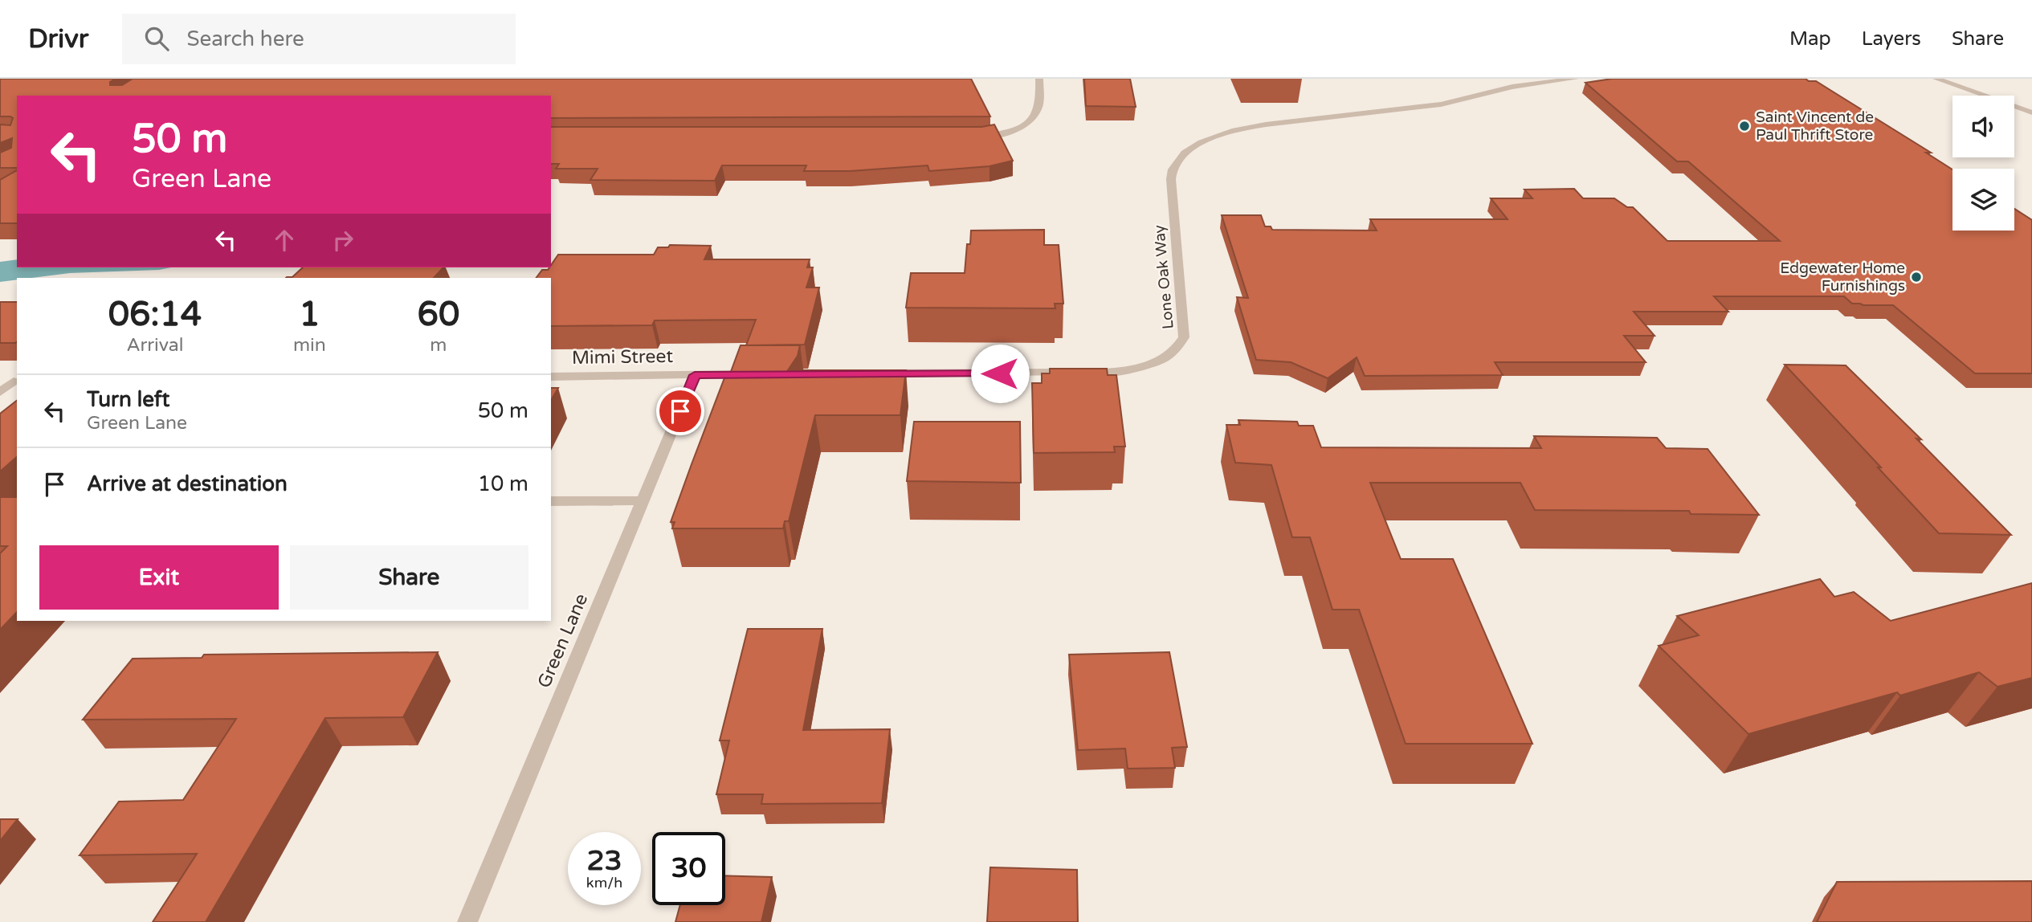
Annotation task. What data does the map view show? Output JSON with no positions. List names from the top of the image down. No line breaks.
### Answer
{"streets":{"street":["Lone Oak Way","Mimi Street","Green Lane"]},"crossings":[["Mimi Street","Green Lane"]],"places":["Saint Vincent de Paul Thrift Store","Edgewater Home Furnishings"],"page":{"header":"Drivr","search":"Search here","nav":["Map","Layers","Share"],"turn":["50 m","Green Lane"],"eta":["06:14","Arrival","1","min","60","m"],"list":[{"name":"Turn left","note":"Green Lane","value":"50 m"},{"name":"Arrive at destination","value":"10 m"}],"buttons":["Exit","Share"],"speed":"23 km/h","limit":"30"}}
